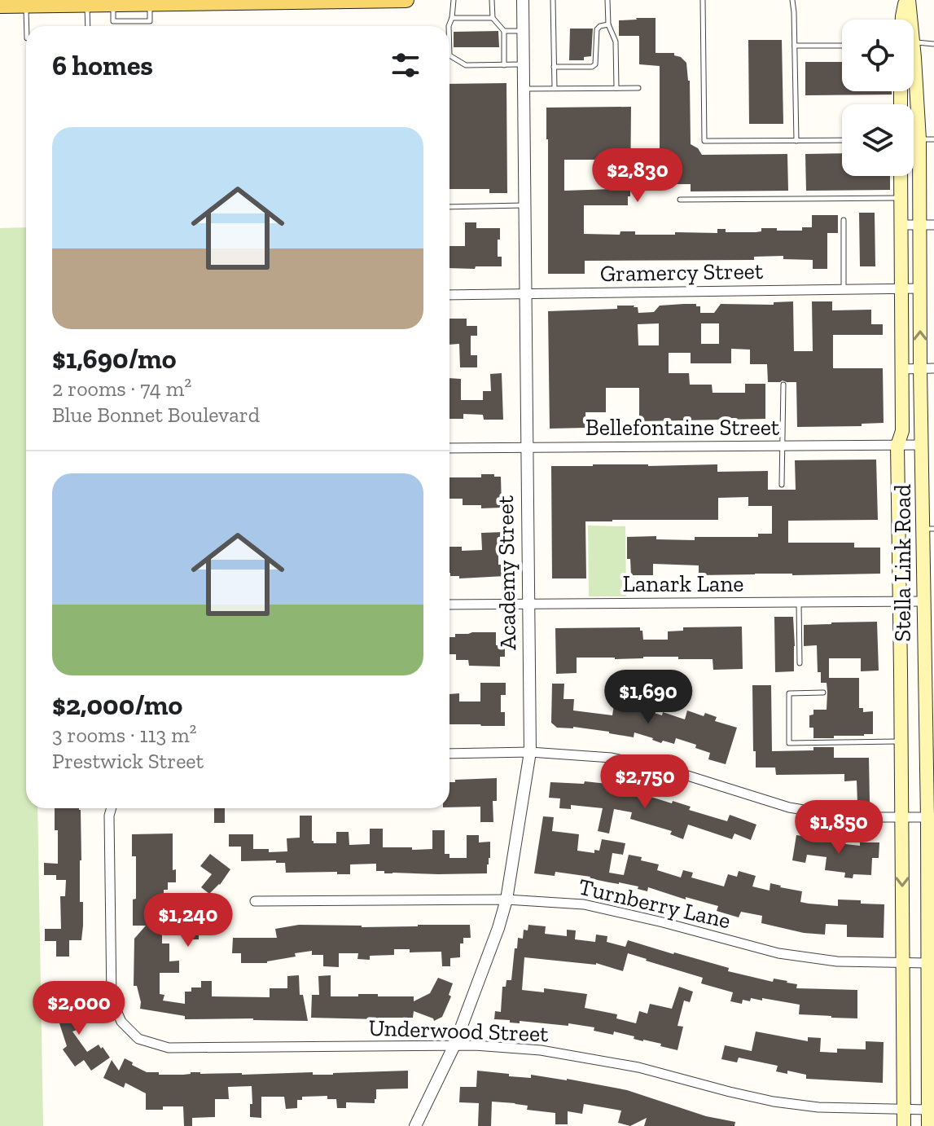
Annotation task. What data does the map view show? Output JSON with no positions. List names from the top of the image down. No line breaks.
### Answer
{"streets":{"main road":["Stella Link Road"],"street":["Gramercy Street","Bellefontaine Street","Academy Street","Lanark Lane","Turnberry Lane","Underwood Street"]},"crossings":[["Gramercy Street","Stella Link Road"],["Gramercy Street","Academy Street"],["Bellefontaine Street","Stella Link Road"],["Bellefontaine Street","Academy Street"],["Stella Link Road","Lanark Lane"],["Stella Link Road","Turnberry Lane"],["Stella Link Road","Underwood Street"],["Academy Street","Lanark Lane"],["Academy Street","Turnberry Lane"],["Academy Street","Underwood Street"]],"page":{"heading":"6 homes","list":[{"name":"$1,690/mo","note":"2 rooms · 74 m² · Blue Bonnet Boulevard"},{"name":"$2,000/mo","note":"3 rooms · 113 m² · Prestwick Street"}],"price":["$2,830","$1,690","$2,750","$1,850","$1,240","$2,000"]}}
